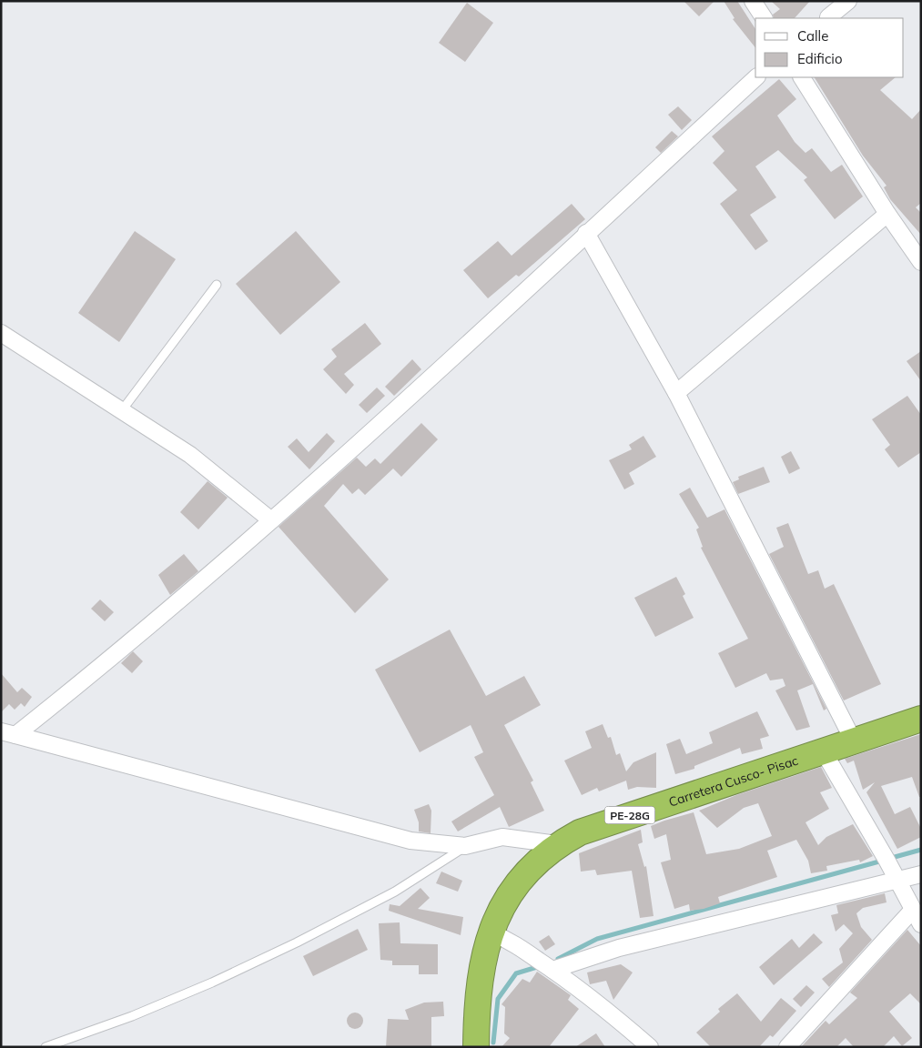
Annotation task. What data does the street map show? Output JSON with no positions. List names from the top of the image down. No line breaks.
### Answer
{"streets":{"highway":["Carretera Cusco- Pisac","PE-28G"]},"legend":["Calle","Edificio"]}
